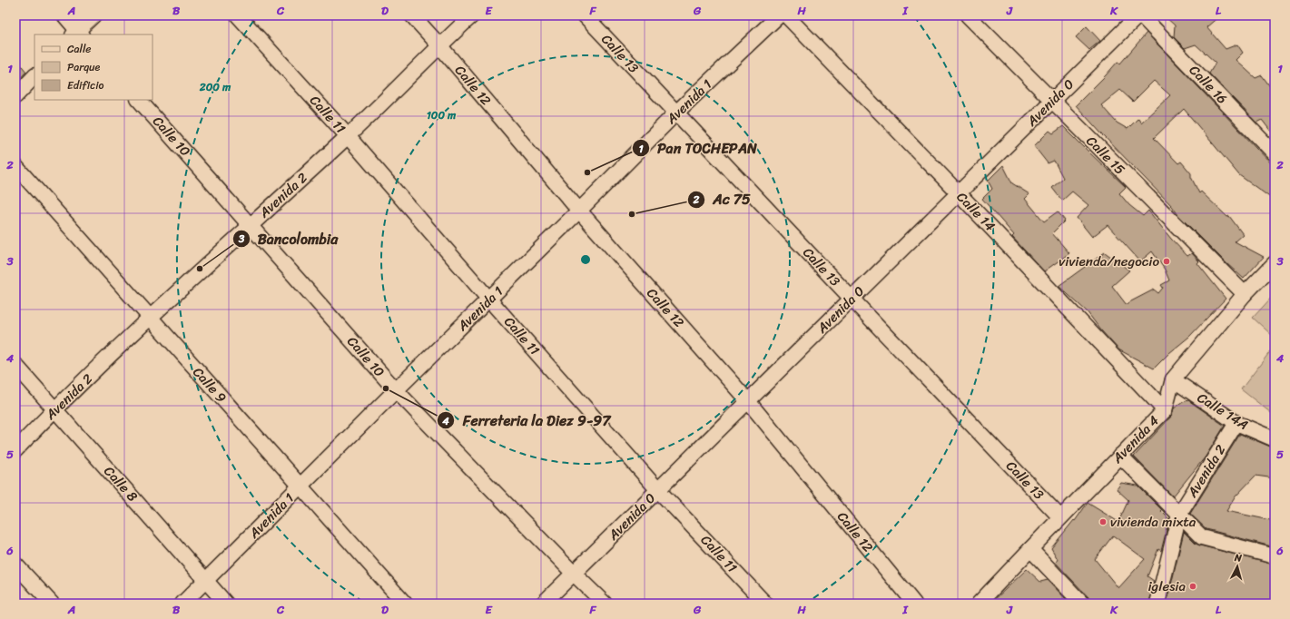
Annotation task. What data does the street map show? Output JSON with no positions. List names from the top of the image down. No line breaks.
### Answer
{"streets":{"street":["Calle 13","Calle 16","Calle 12","Avenida 1","Avenida 0","Calle 11","Calle 10","Calle 15","Avenida 2","Calle 14","Calle 9","Calle 14A","Avenida 4","Calle 8"]},"crossings":[["Calle 13","Avenida 1"],["Calle 13","Avenida 0"],["Calle 13","Avenida 4"],["Calle 12","Avenida 1"],["Calle 12","Avenida 0"],["Calle 12","Avenida 2"],["Avenida 1","Calle 11"],["Avenida 1","Calle 10"],["Avenida 1","Calle 9"],["Avenida 1","Calle 8"],["Avenida 0","Calle 11"],["Avenida 0","Calle 10"],["Avenida 0","Calle 15"],["Avenida 0","Calle 14"],["Calle 11","Avenida 2"],["Calle 10","Avenida 2"],["Calle 15","Avenida 4"],["Avenida 2","Calle 9"],["Avenida 2","Calle 14A"],["Avenida 2","Calle 8"],["Calle 14","Avenida 4"],["Calle 14A","Avenida 4"]],"places":["Pan TOCHEPAN","Ac 75","vivienda/negocio","Bancolombia","Ferreteria la Diez 9-97","vivienda mixta","iglesia"],"legend":["Calle","Parque","Edificio"],"north":"top","grid":{"columns":["A","B","C","D","E","F","G","H","I","J","K","L"],"rows":["1","2","3","4","5","6"]},"rings":["200 m","100 m"]}
